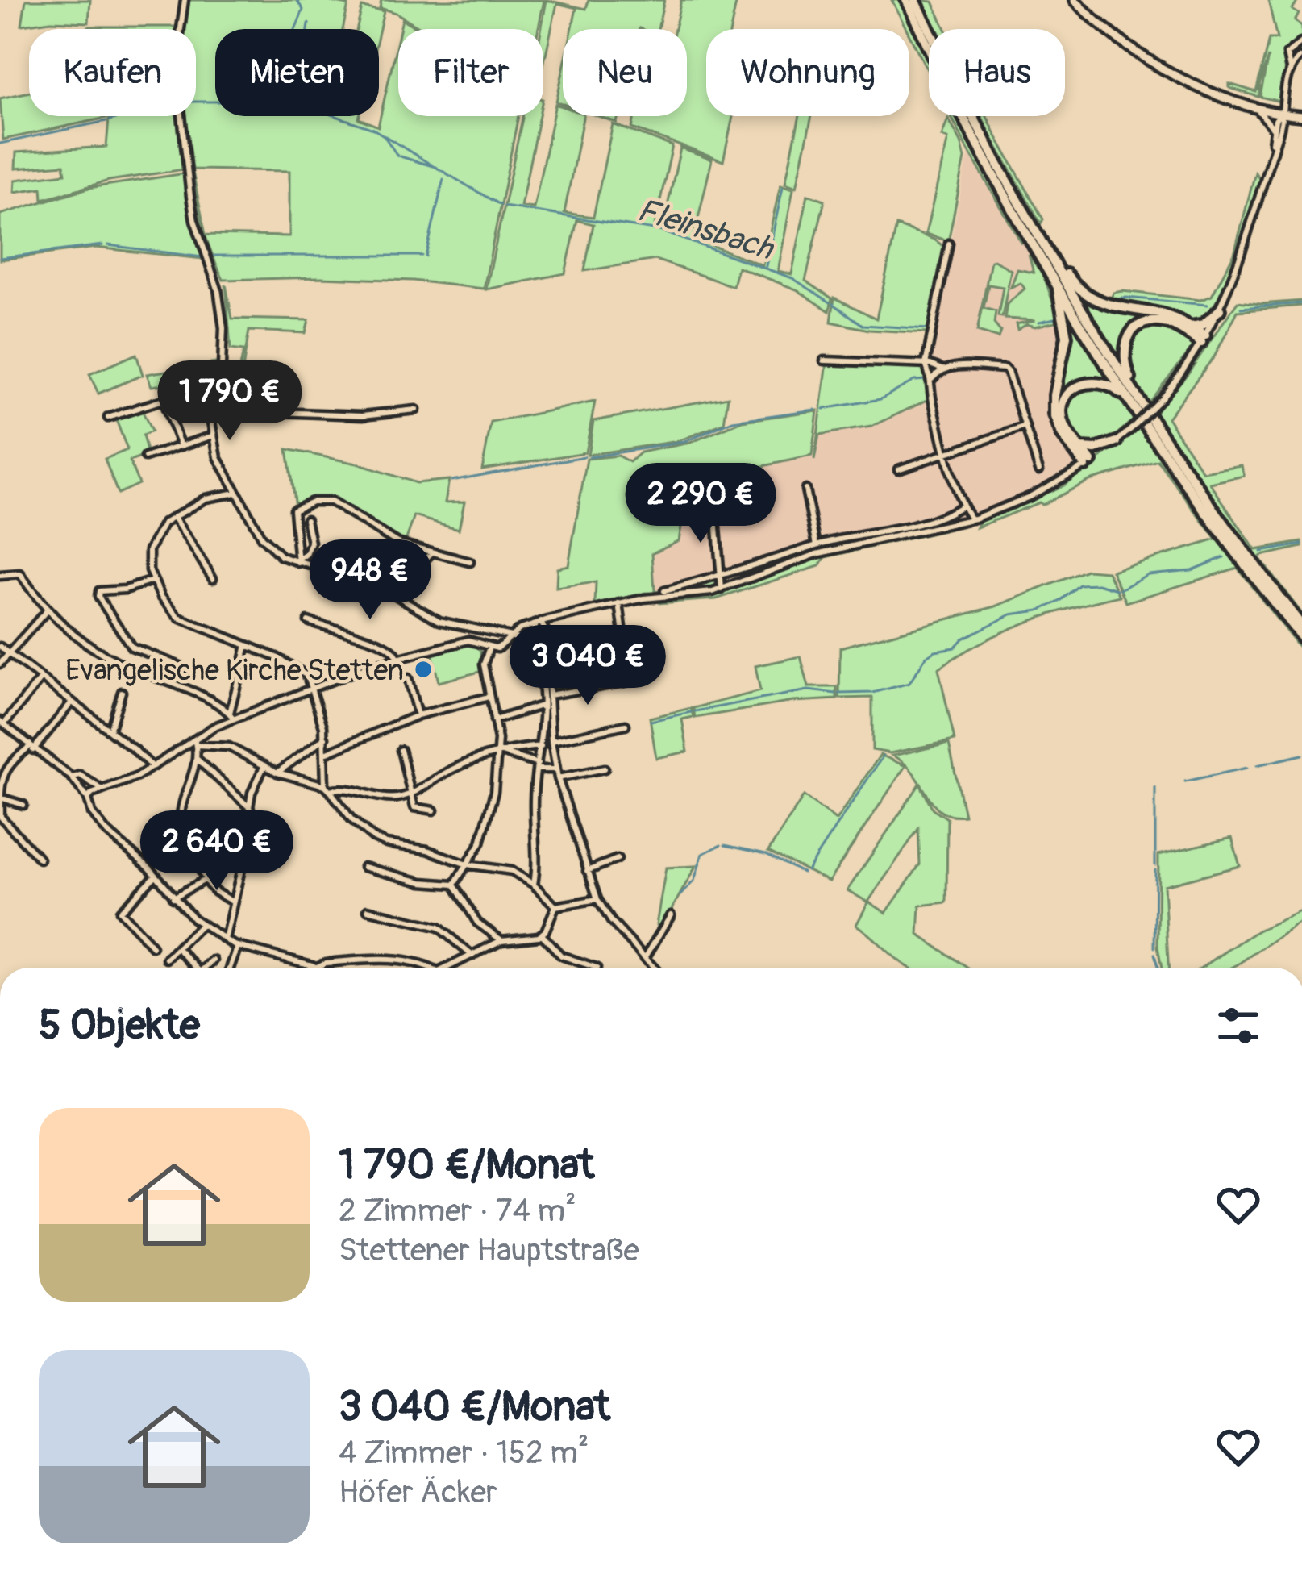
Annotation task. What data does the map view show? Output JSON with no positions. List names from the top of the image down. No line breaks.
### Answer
{"water":["Fleinsbach"],"places":["Evangelische Kirche Stetten"],"page":{"chip":["Kaufen","Mieten","Filter","Neu","Wohnung","Haus"],"price":["1 790 €","2 290 €","948 €","3 040 €","2 640 €"],"heading":"5 Objekte","list":[{"name":"1 790 €/Monat","note":"2 Zimmer · 74 m² · Stettener Hauptstraße"},{"name":"3 040 €/Monat","note":"4 Zimmer · 152 m² · Höfer Äcker"}]}}
